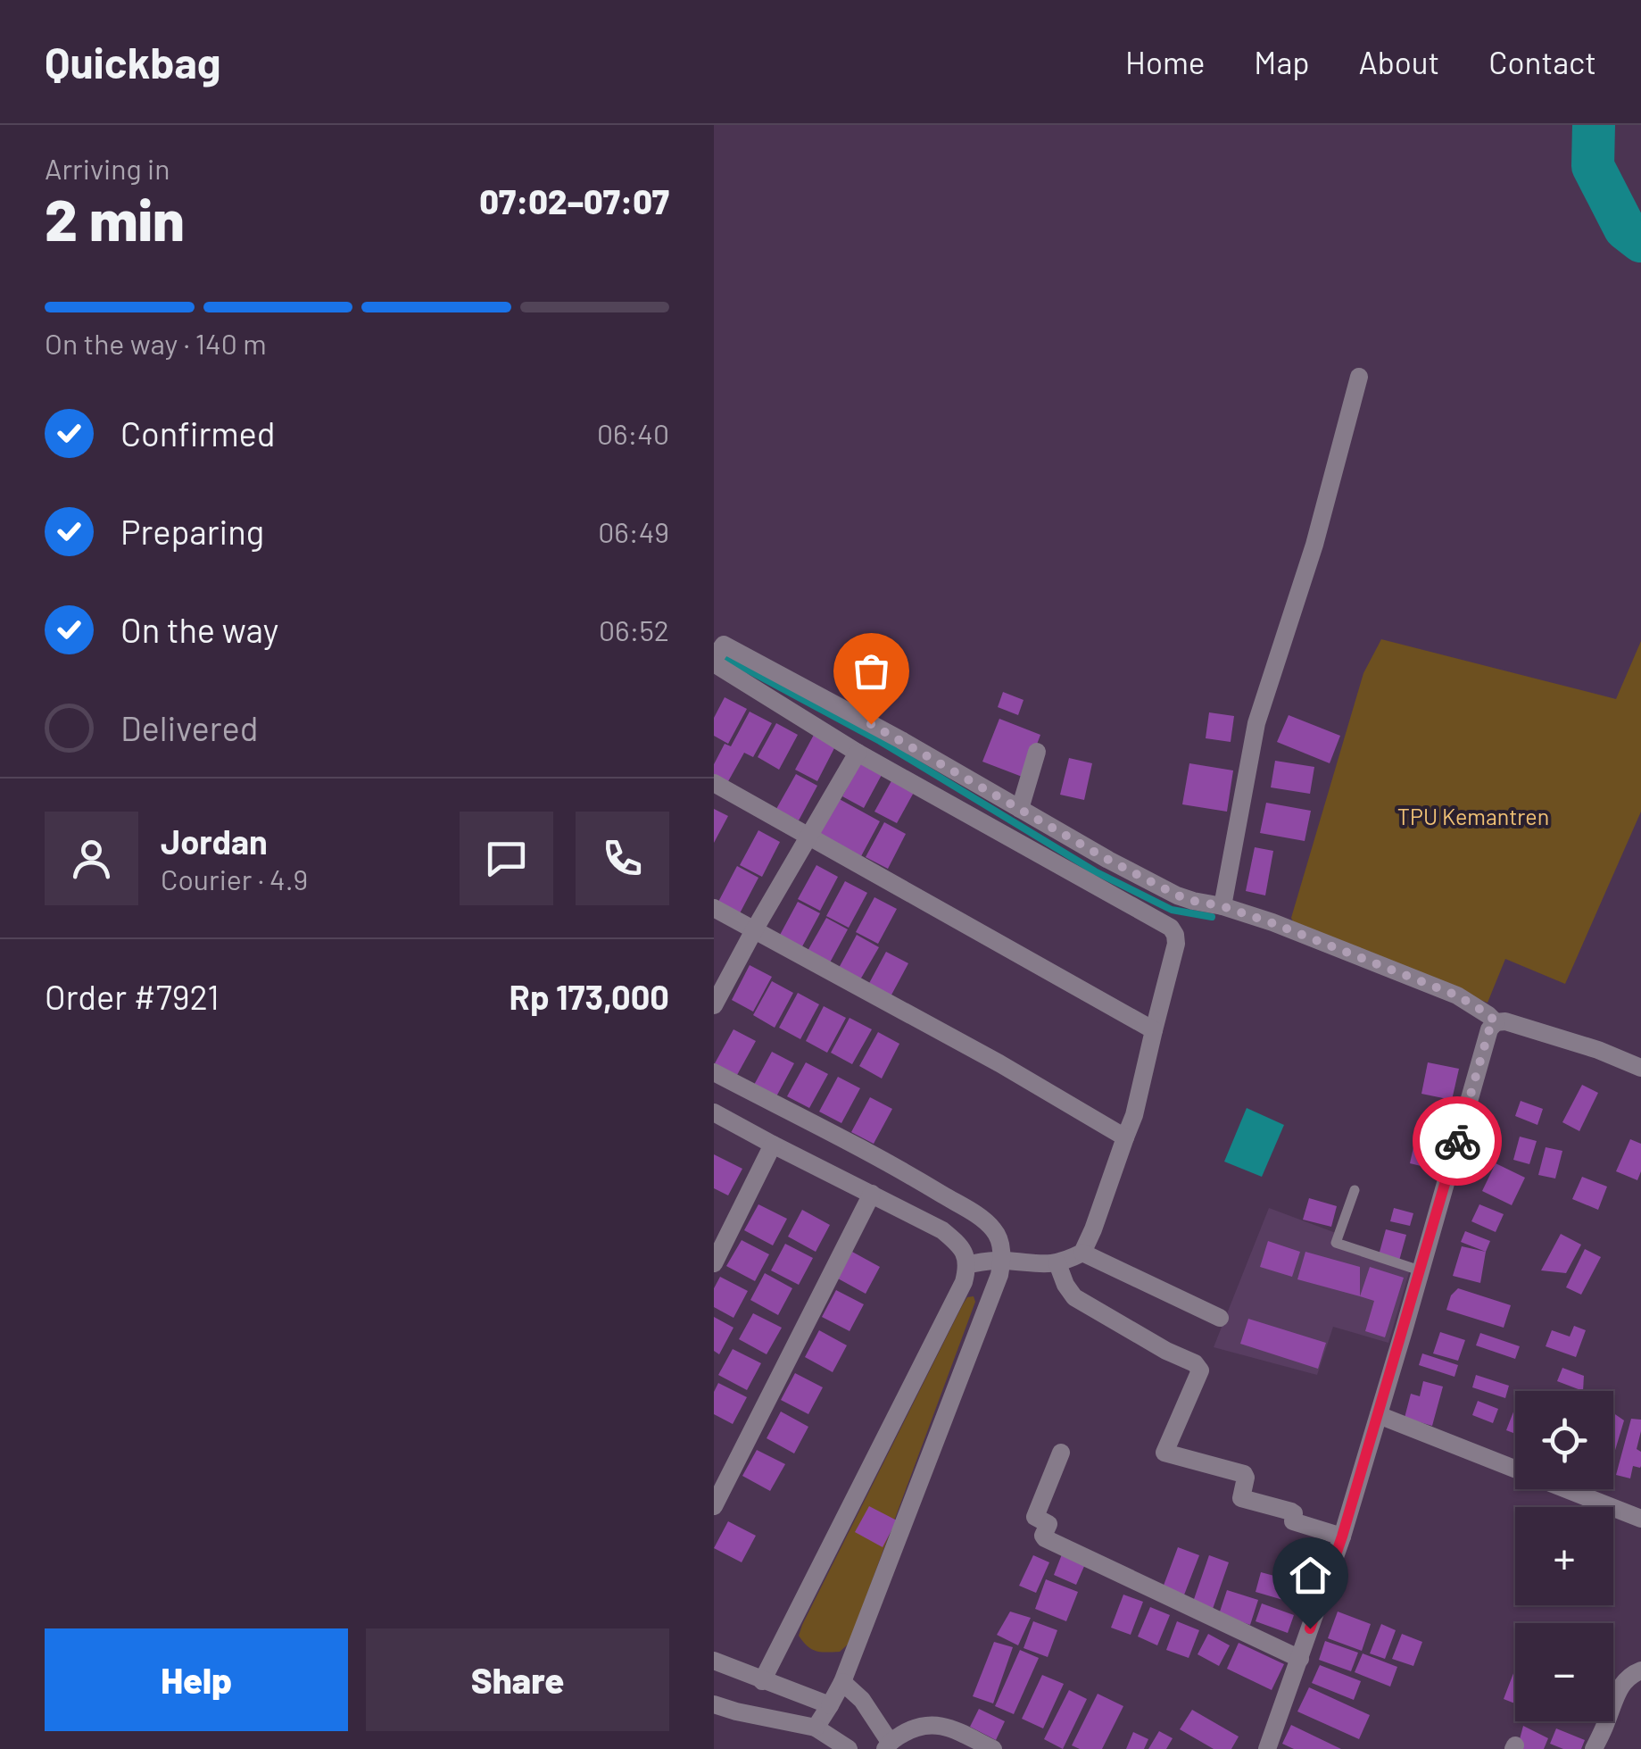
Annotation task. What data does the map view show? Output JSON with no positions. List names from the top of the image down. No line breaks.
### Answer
{"parks":["TPU Kemantren"],"page":{"header":"Quickbag","nav":["Home","Map","About","Contact"],"heading":["2 min","Arriving in","07:02–07:07"],"panel":["Jordan","Courier · 4.9","Order #7921","Rp 173,000"],"bar":"On the way · 140 m","list":[["Confirmed","06:40"],["Preparing","06:49"],["On the way","06:52"],"Delivered"],"map_buttons":["+","−"],"buttons":["Help","Share"]}}
